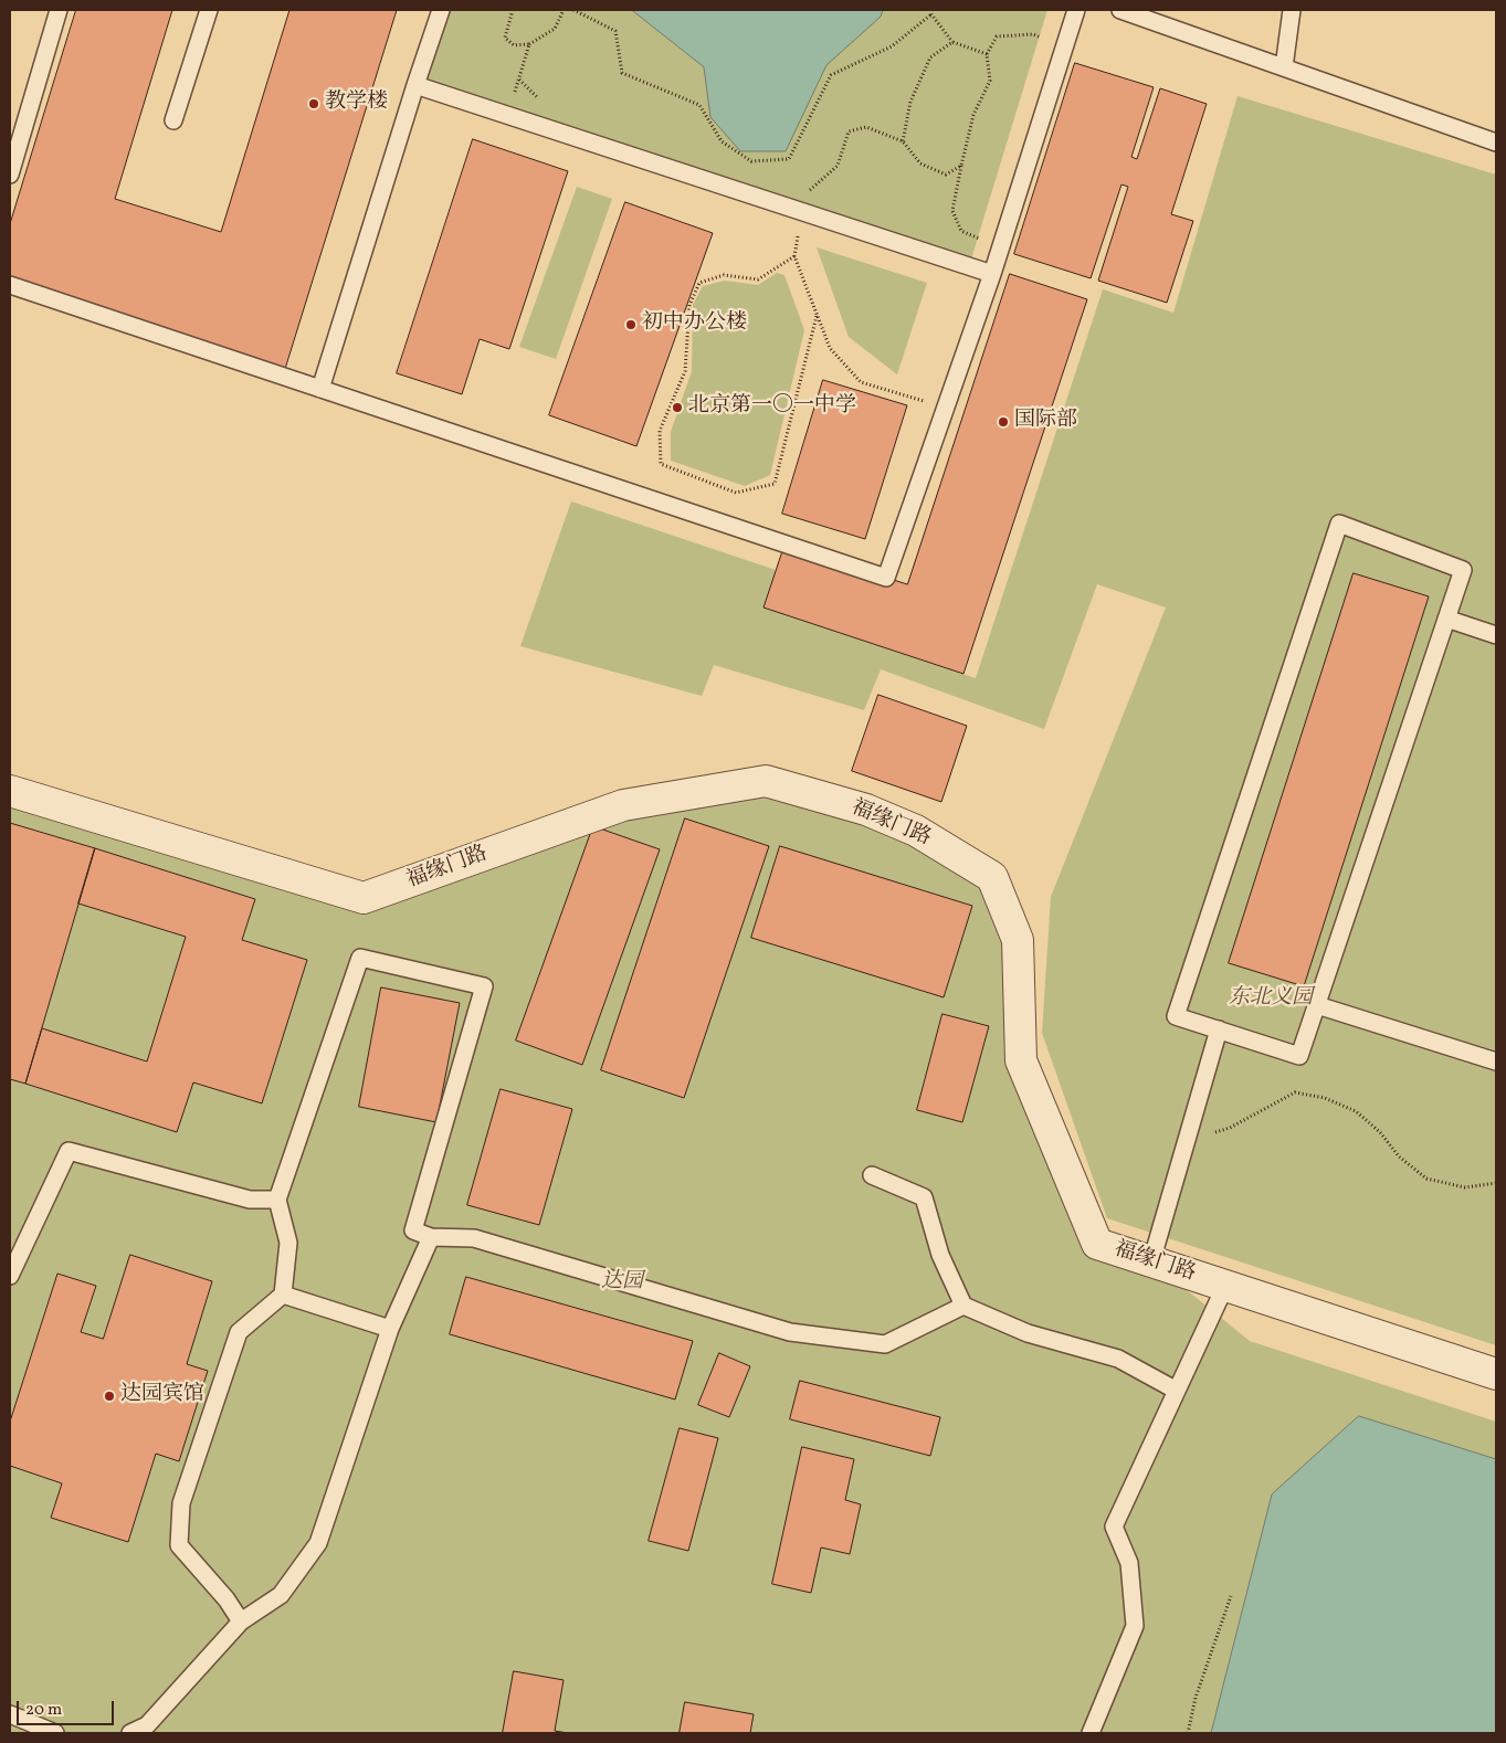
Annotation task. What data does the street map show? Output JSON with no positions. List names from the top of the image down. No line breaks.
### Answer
{"streets":{"street":["福缘门路"]},"parks":["东北义园","达园"],"places":["教学楼","初中办公楼","北京第一〇一中学","国际部","达园宾馆"],"scale_bar":"20 m"}
